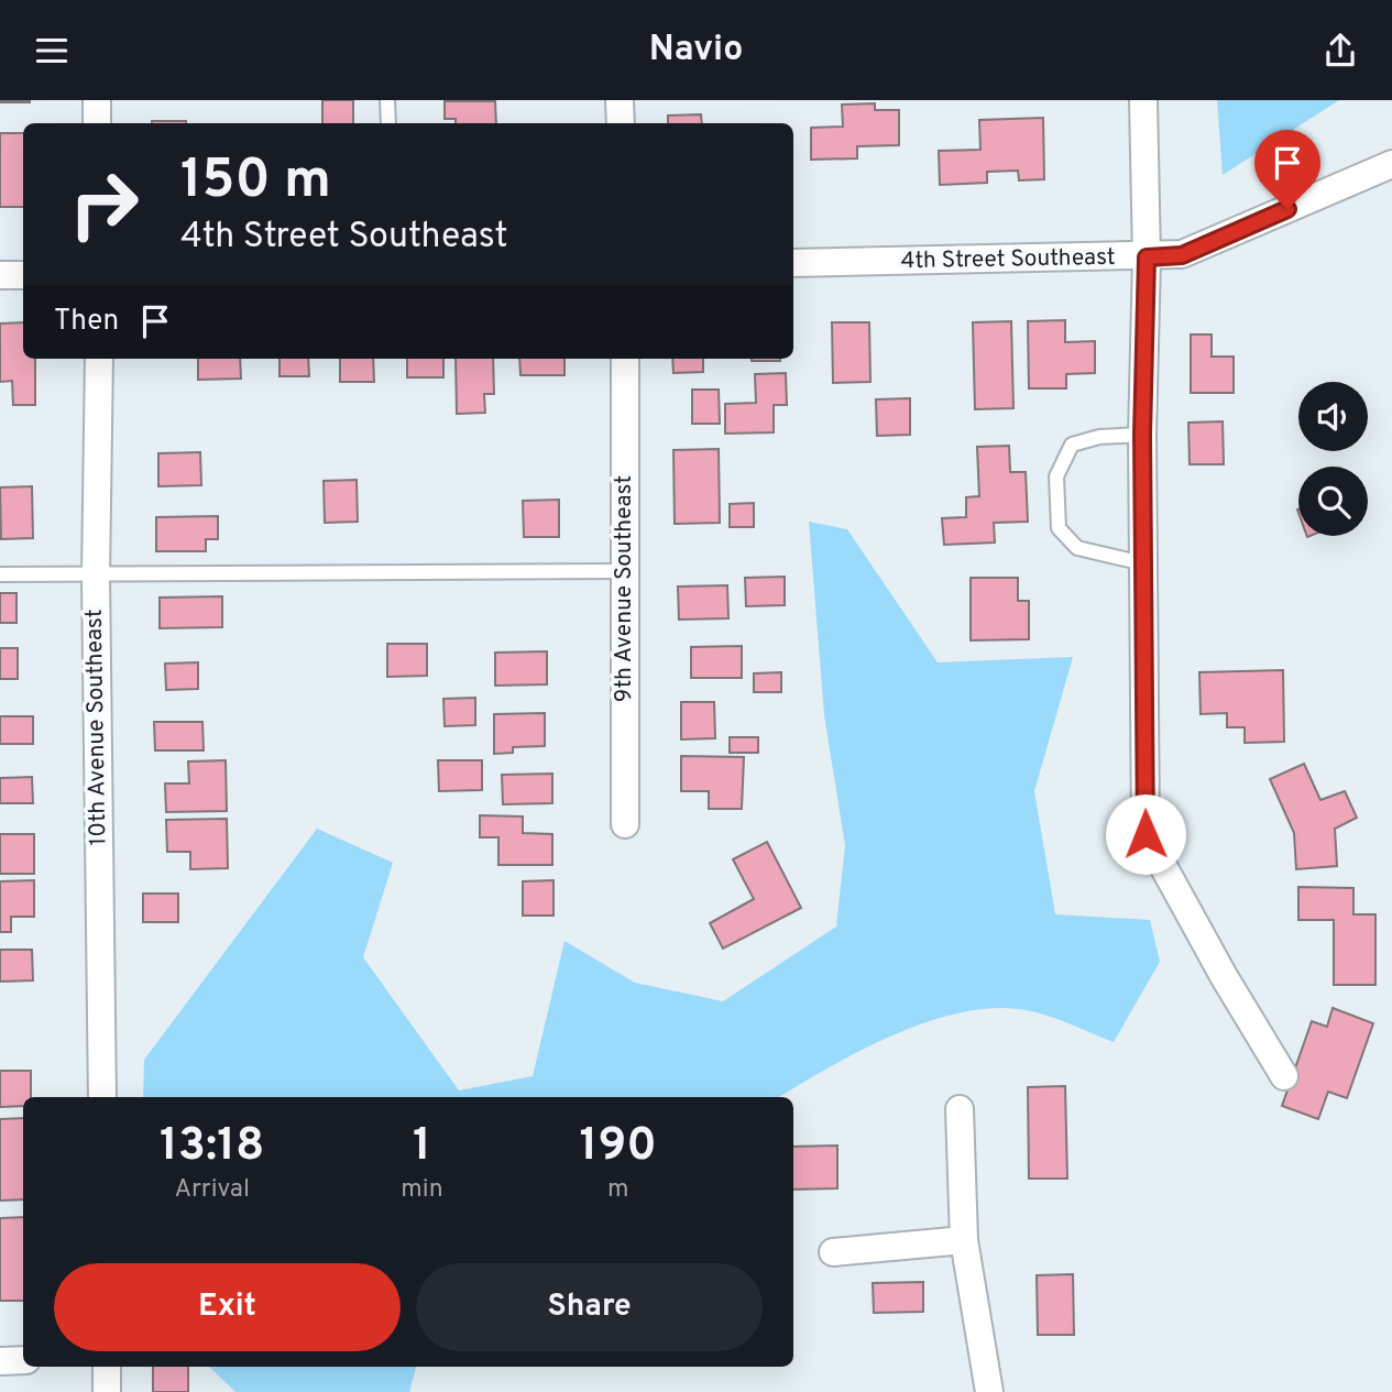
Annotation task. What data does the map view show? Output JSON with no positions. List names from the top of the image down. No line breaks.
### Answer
{"streets":{"street":["4th Street Southeast","9th Avenue Southeast","10th Avenue Southeast"]},"page":{"header":"Navio","turn":["150 m","4th Street Southeast"],"then":"Then","eta":["13:18","Arrival","1","min","190","m"],"buttons":["Exit","Share"]}}
